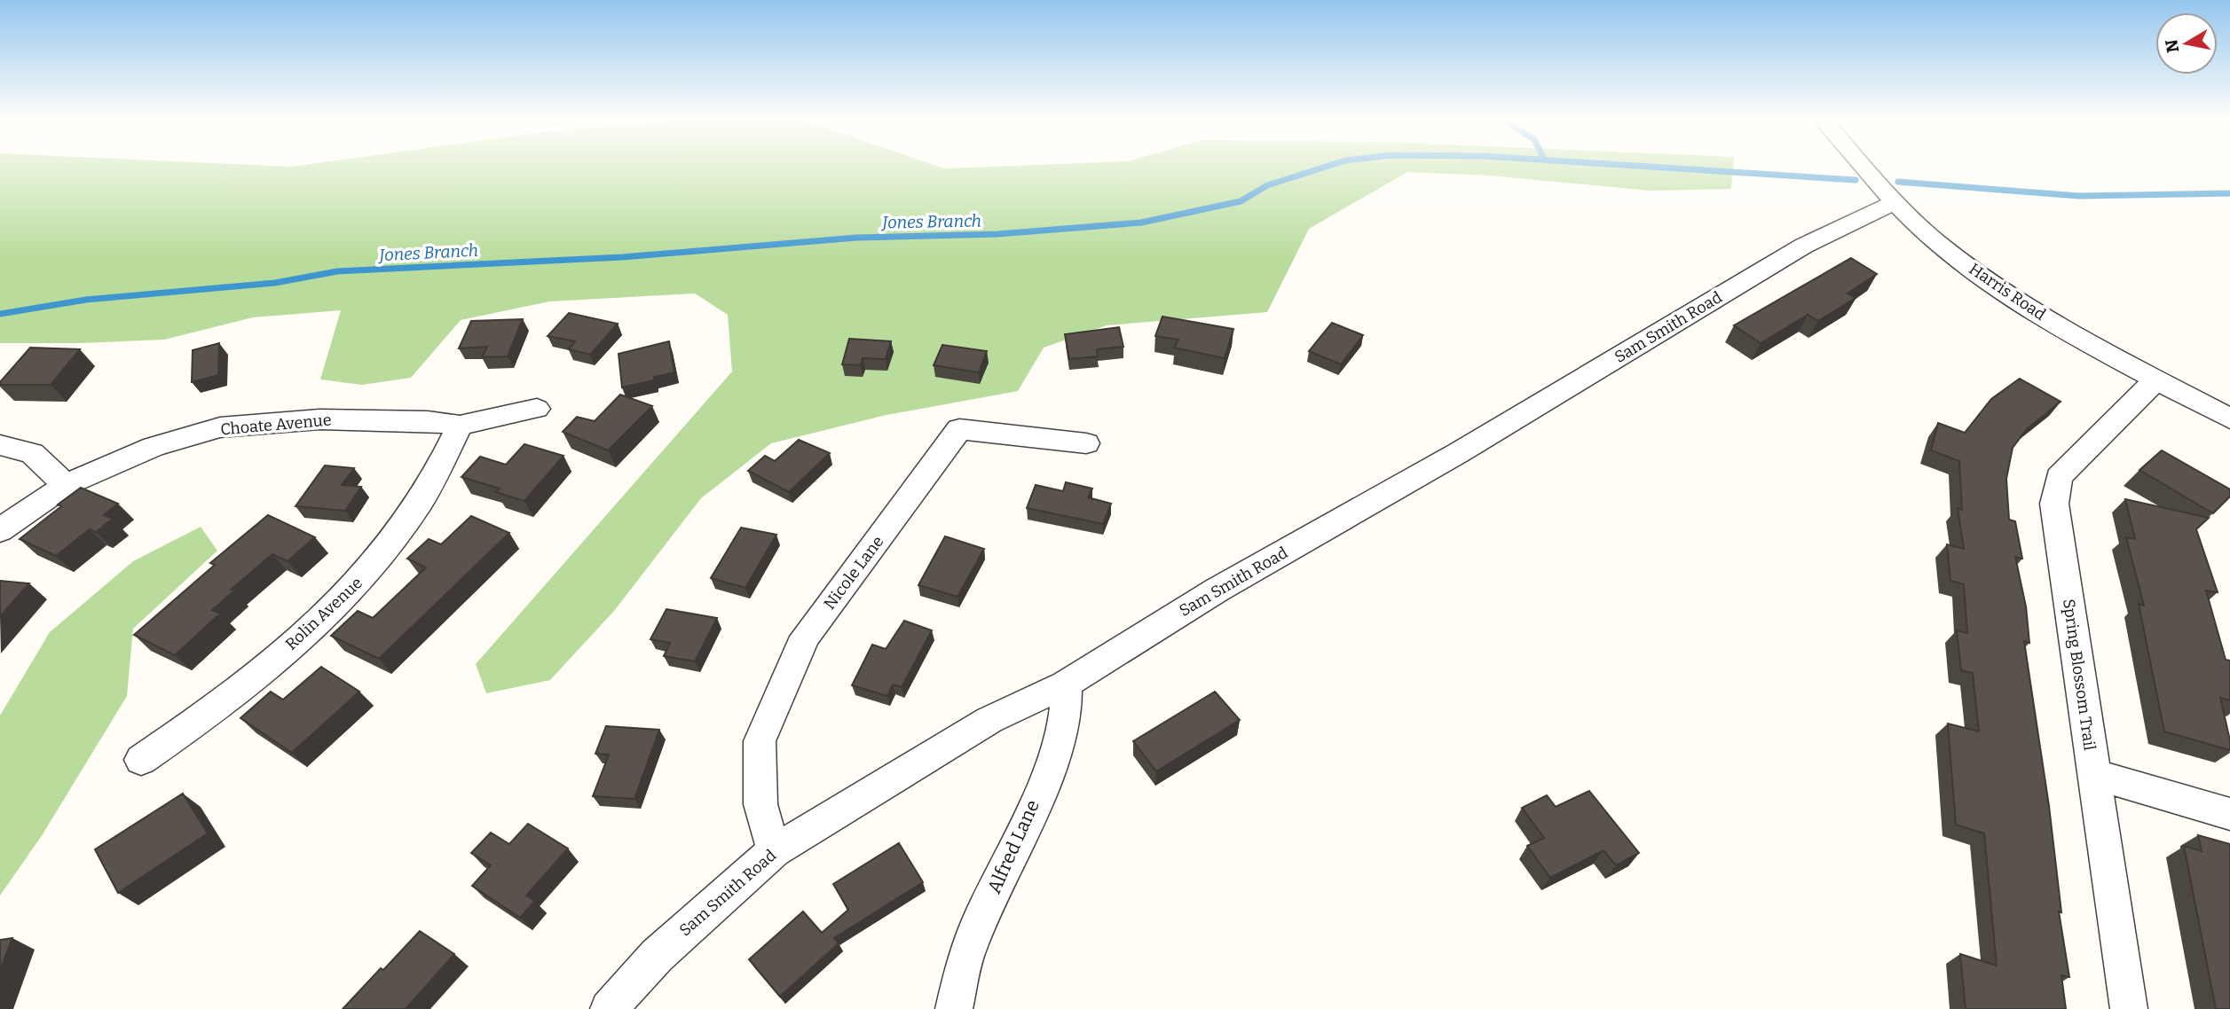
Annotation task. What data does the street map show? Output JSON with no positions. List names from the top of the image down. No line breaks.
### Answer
{"streets":{"street":["Harris Road","Sam Smith Road","Choate Avenue","Nicole Lane","Rolin Avenue","Spring Blossom Trail","Alfred Lane"]},"crossings":[["Harris Road","Sam Smith Road"],["Harris Road","Spring Blossom Trail"],["Sam Smith Road","Nicole Lane"],["Sam Smith Road","Alfred Lane"],["Choate Avenue","Rolin Avenue"]],"water":["Jones Branch"],"north":"left"}
